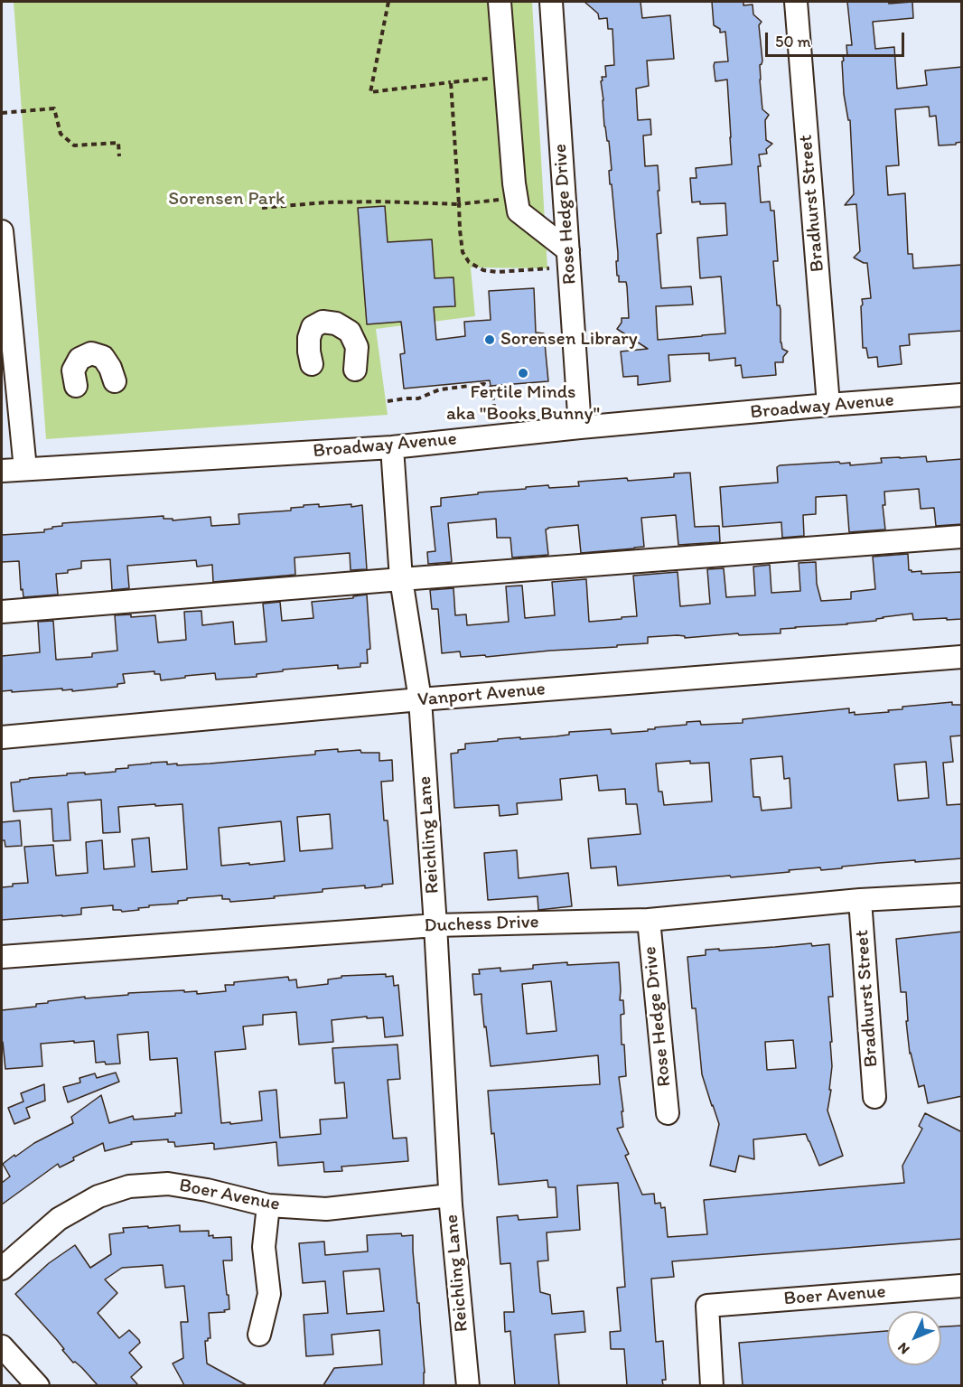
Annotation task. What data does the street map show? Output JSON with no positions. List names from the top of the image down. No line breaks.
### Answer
{"streets":{"street":["Bradhurst Street","Rose Hedge Drive","Broadway Avenue","Vanport Avenue","Reichling Lane","Duchess Drive","Boer Avenue"]},"crossings":[["Bradhurst Street","Broadway Avenue"],["Bradhurst Street","Duchess Drive"],["Rose Hedge Drive","Broadway Avenue"],["Rose Hedge Drive","Duchess Drive"],["Broadway Avenue","Reichling Lane"],["Vanport Avenue","Reichling Lane"],["Reichling Lane","Duchess Drive"],["Reichling Lane","Boer Avenue"]],"parks":["Sorensen Park"],"places":["Sorensen Library","Fertile Minds aka \"Books Bunny\""],"scale_bar":"50 m","north":"bottom left"}
